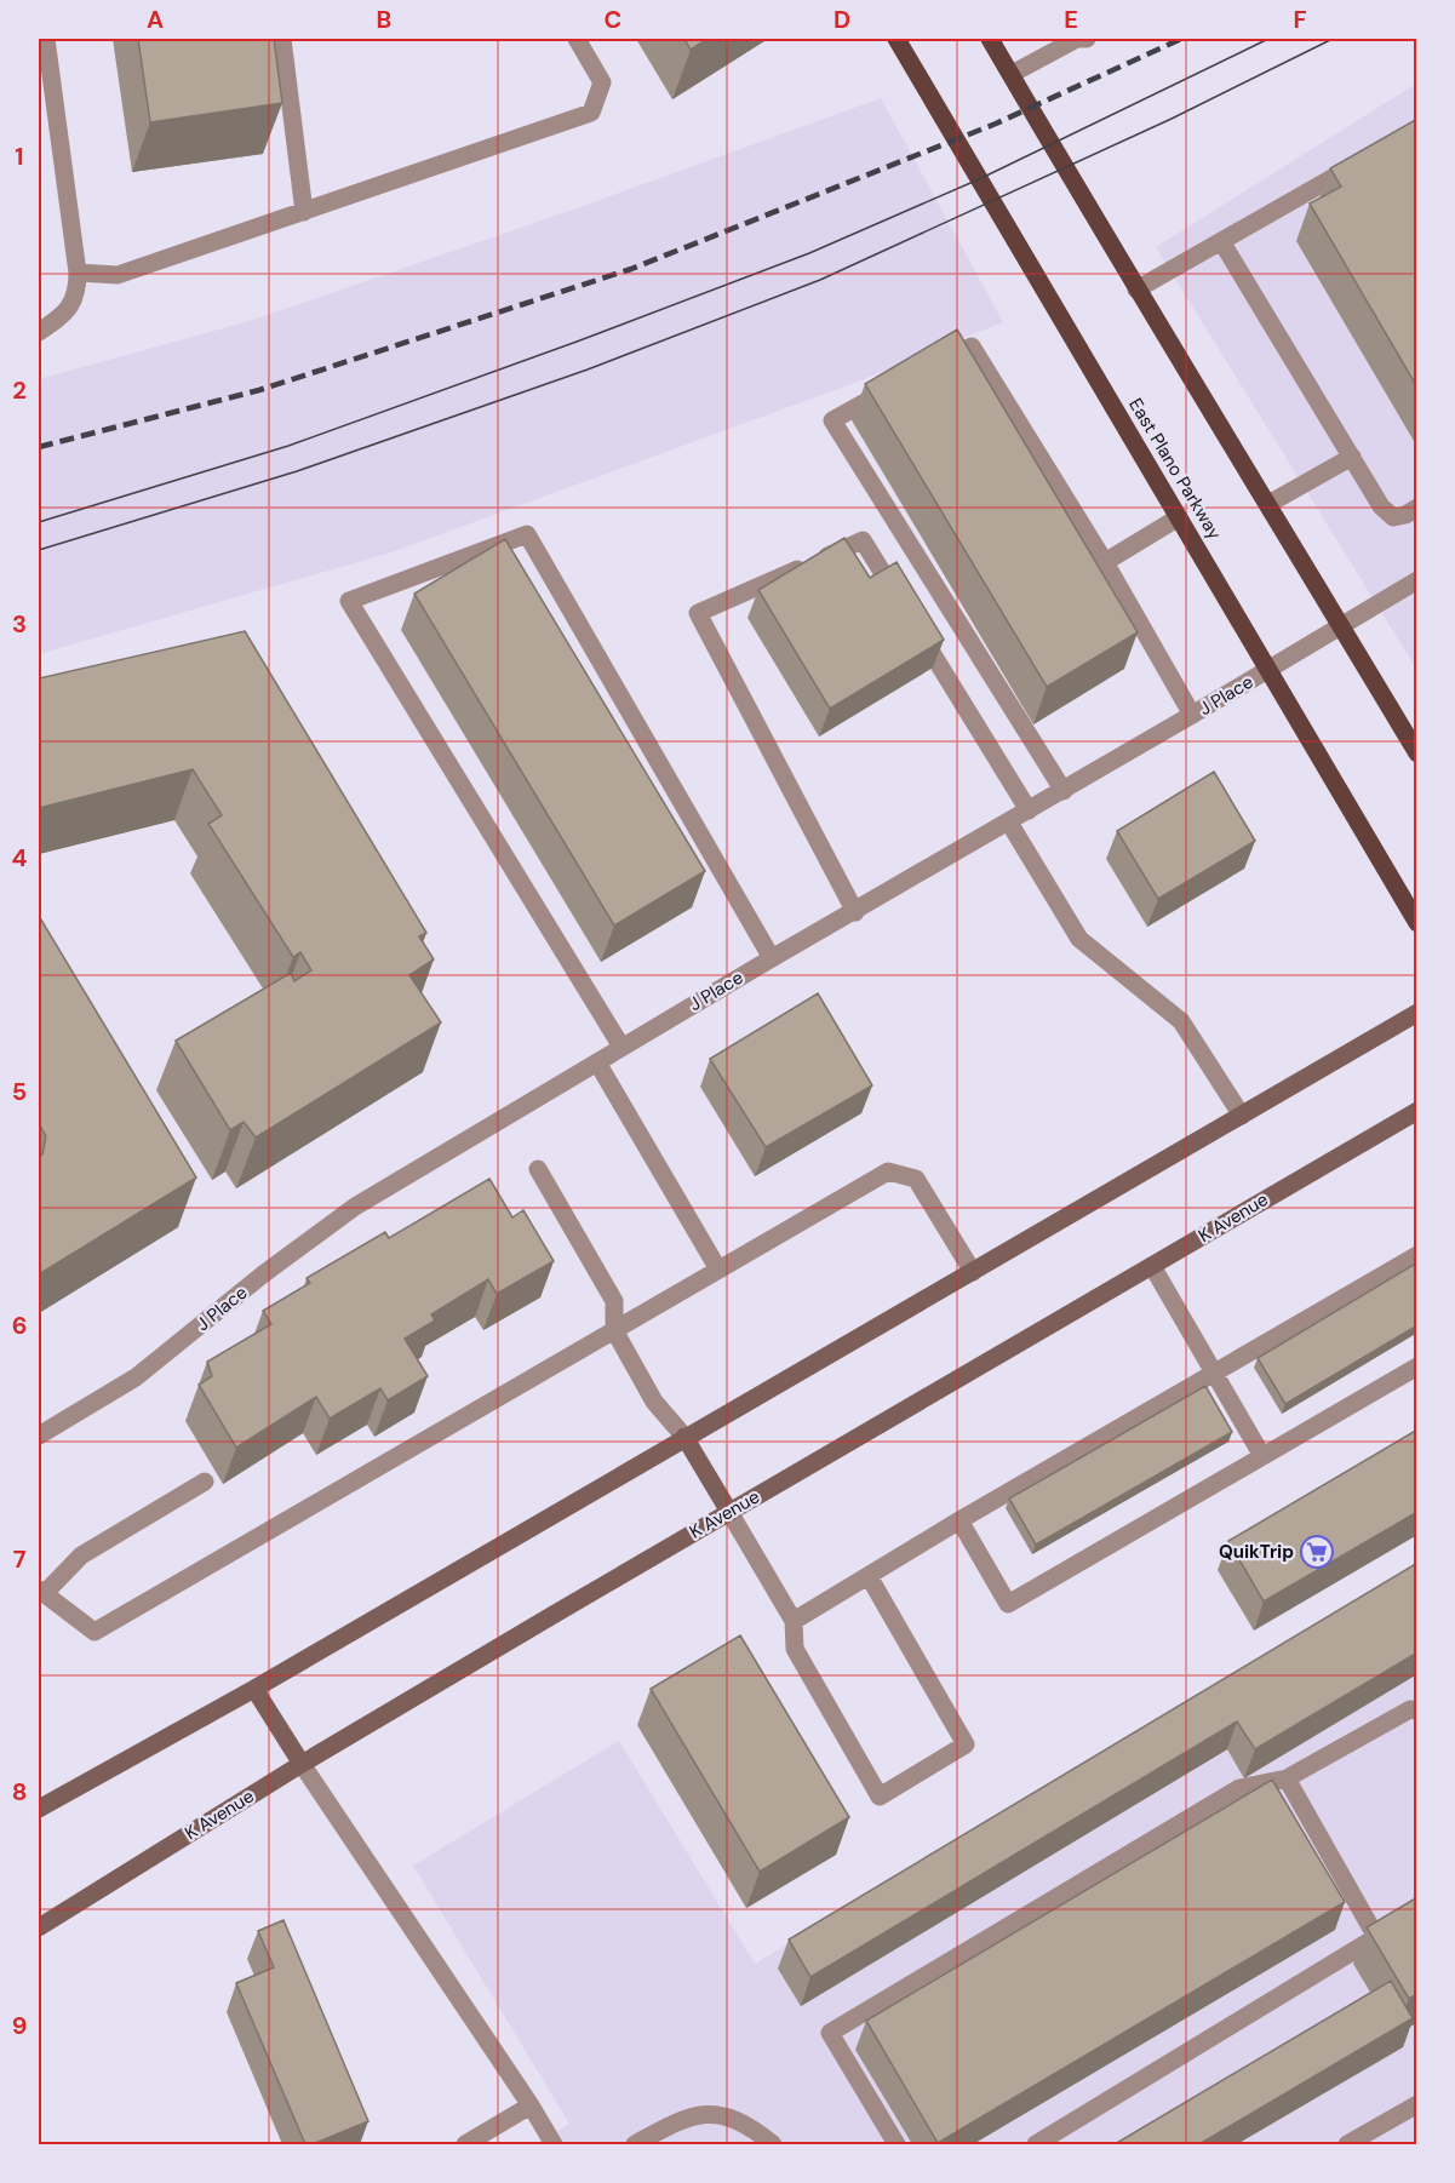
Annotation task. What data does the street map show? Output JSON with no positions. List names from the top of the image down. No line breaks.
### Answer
{"streets":{"main road":["East Plano Parkway","K Avenue"],"street":["J Place"]},"crossings":[["East Plano Parkway","J Place"]],"places":{"supermarket":["QuikTrip"]},"grid":{"columns":["A","B","C","D","E","F"],"rows":["1","2","3","4","5","6","7","8","9"]}}
